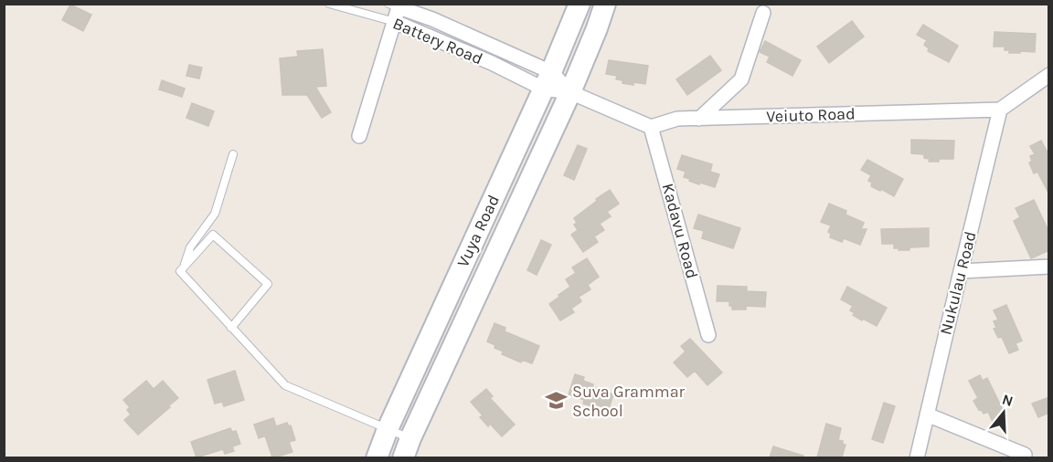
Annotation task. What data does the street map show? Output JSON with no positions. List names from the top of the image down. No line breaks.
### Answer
{"streets":{"main road":["Vuya Road"],"street":["Battery Road","Veiuto Road","Kadavu Road","Nukulau Road"]},"crossings":[["Battery Road","Vuya Road"],["Veiuto Road","Kadavu Road"],["Veiuto Road","Nukulau Road"]],"places":{"school or university":["Suva Grammar School"]},"north":"top"}
